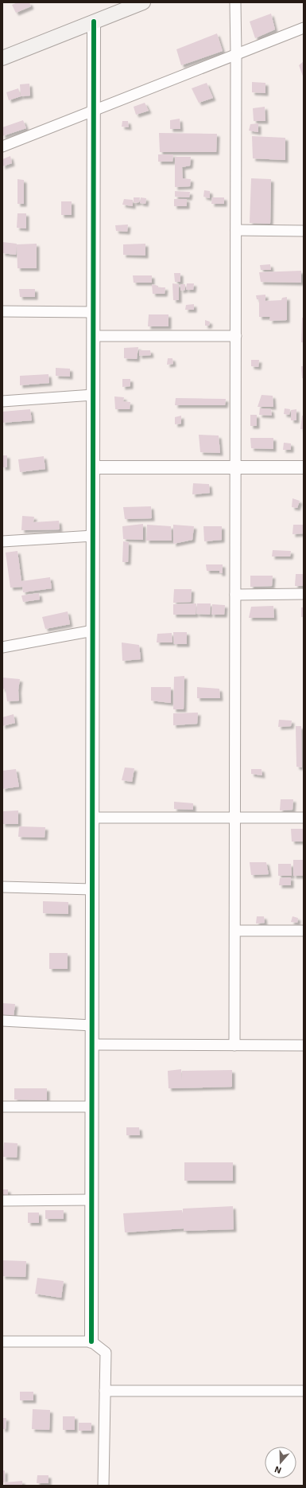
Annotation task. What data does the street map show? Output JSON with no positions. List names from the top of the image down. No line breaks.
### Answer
{"north":"bottom"}
